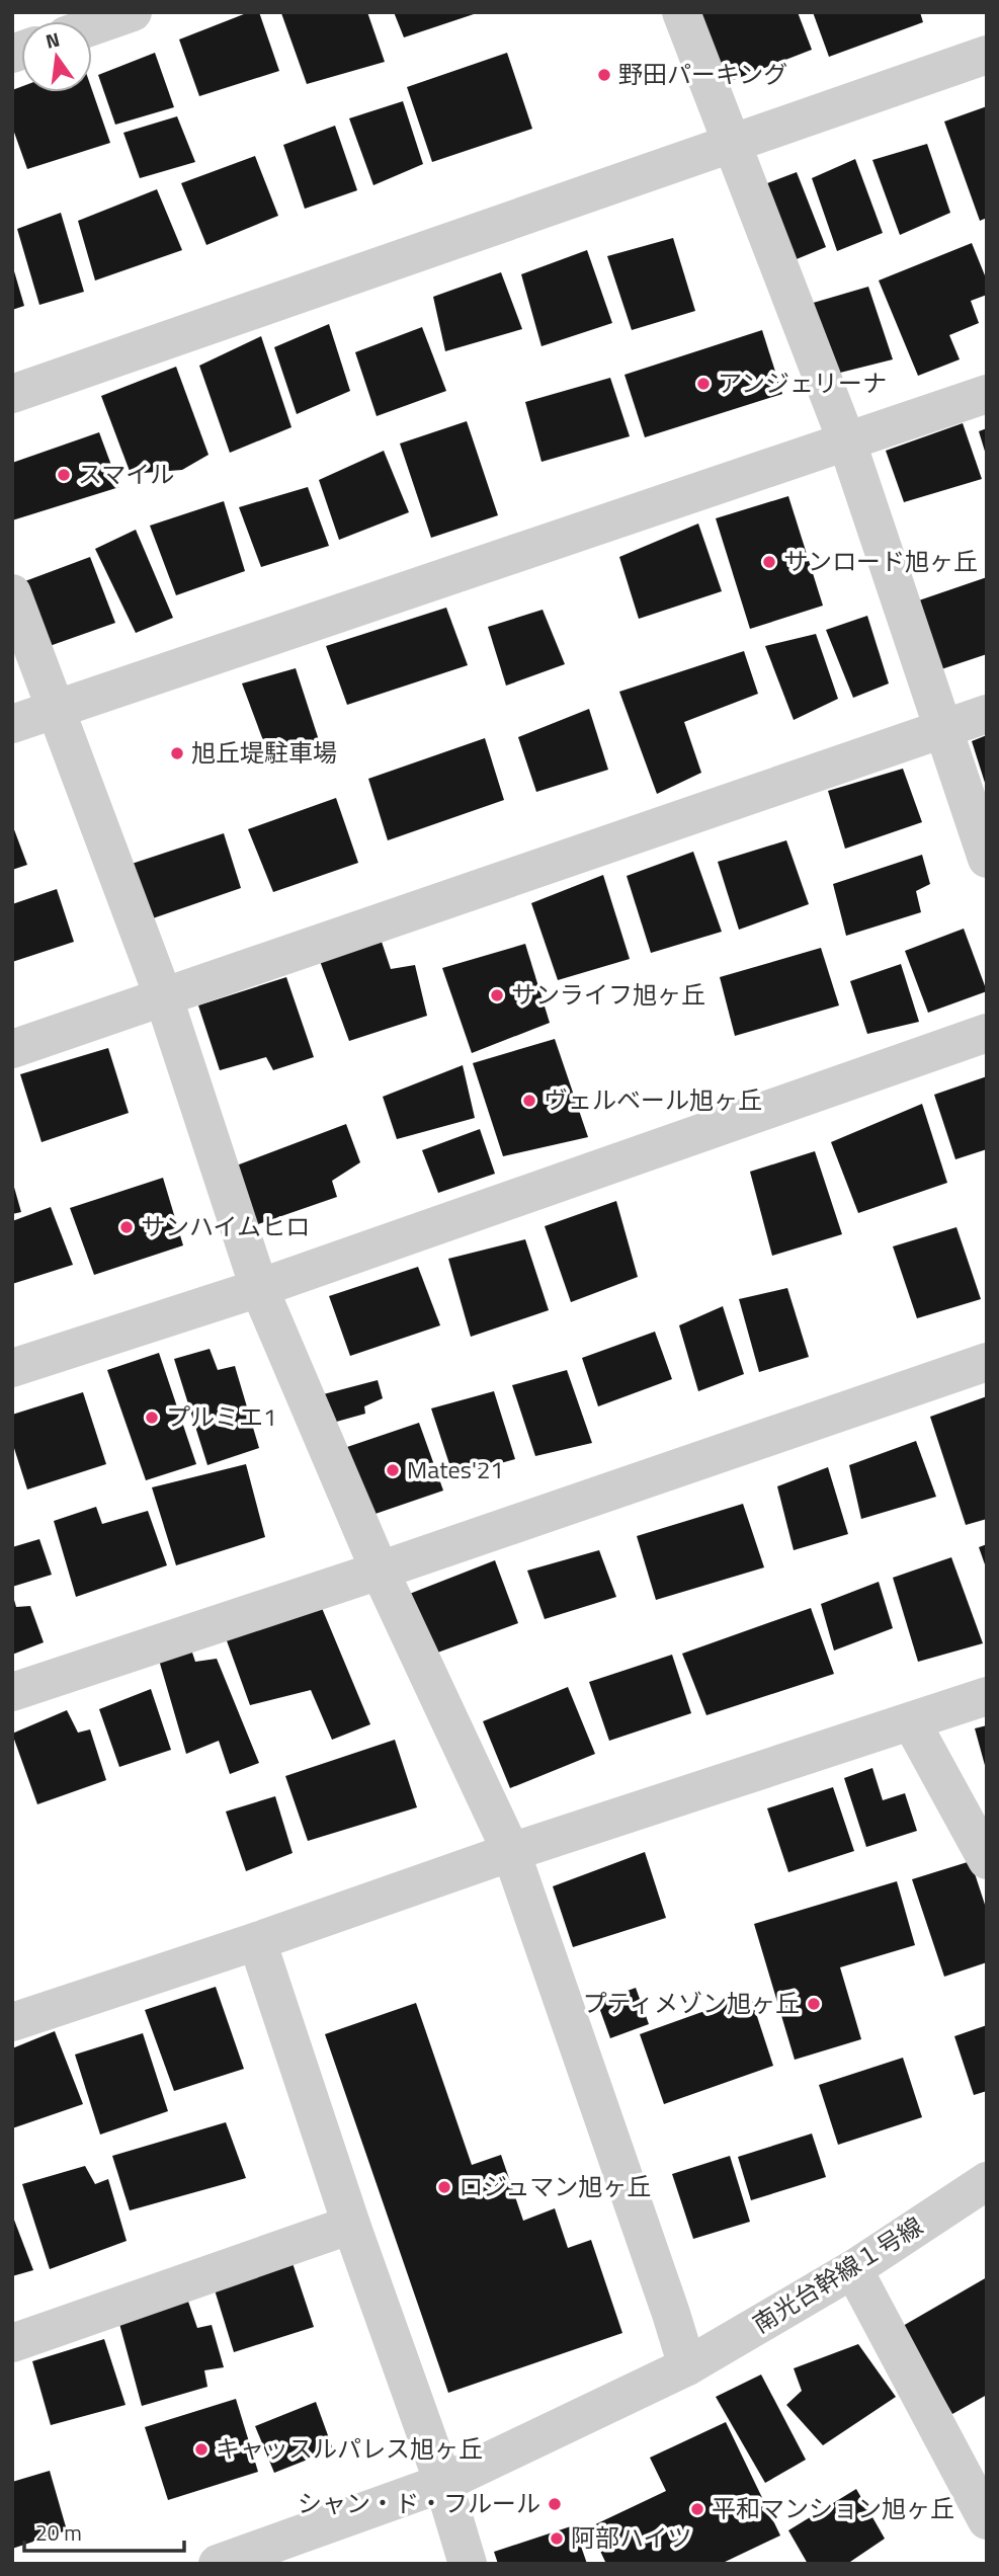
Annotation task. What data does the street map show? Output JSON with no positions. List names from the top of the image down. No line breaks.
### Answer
{"streets":{"street":["南光台幹線１号線"]},"places":["野田パーキング","アンジェリーナ","スマイル","サンロード旭ヶ丘","旭丘堤駐車場","サンライフ旭ヶ丘","ヴェルベール旭ヶ丘","サンハイムヒロ","プルミエ1","Mates'21","プティメゾン旭ヶ丘","ロジュマン旭ヶ丘","キャッスルパレス旭ヶ丘","シャン・ド・フルール","平和マンション旭ヶ丘","阿部ハイツ"],"scale_bar":"20 m","north":"top"}
